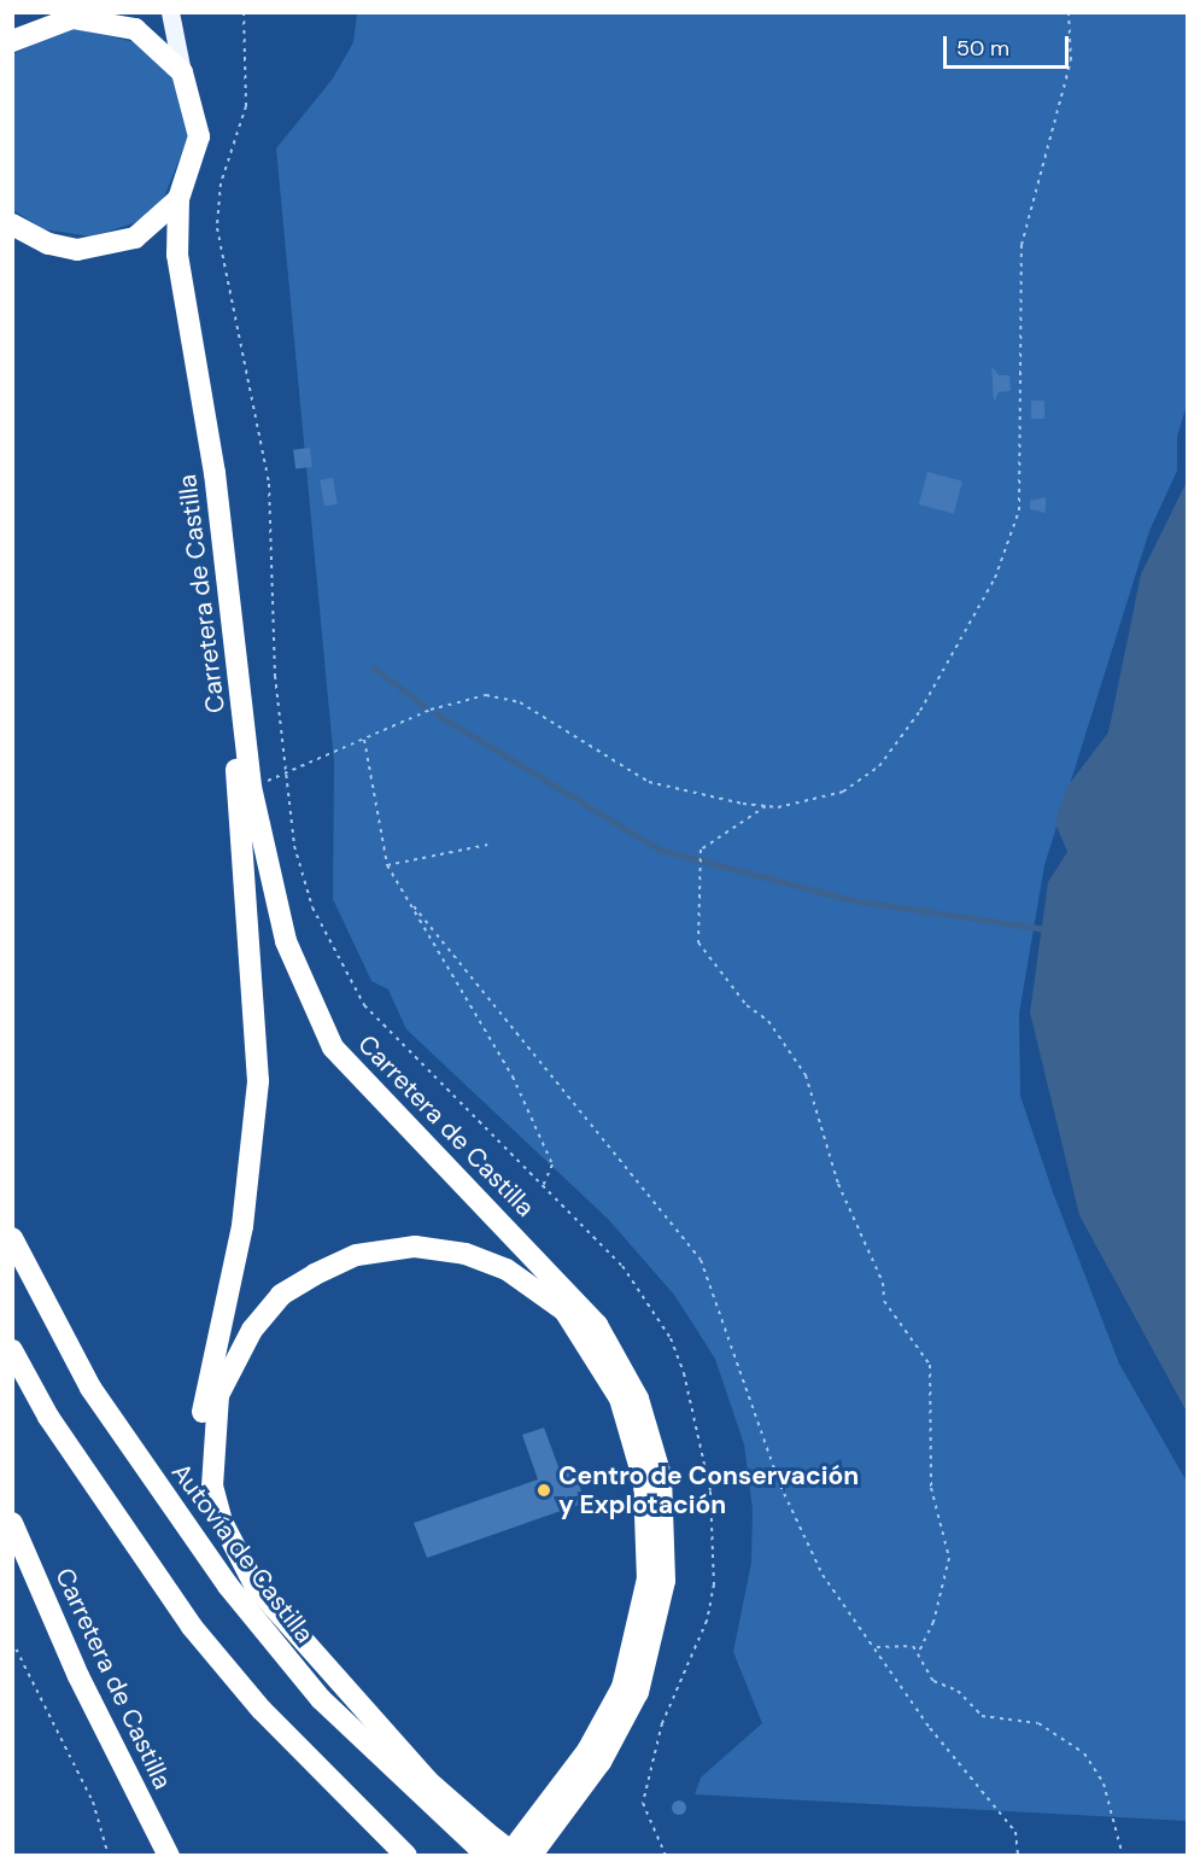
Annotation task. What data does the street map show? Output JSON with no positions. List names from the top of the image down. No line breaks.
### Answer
{"streets":{"highway":["Carretera de Castilla","Autovía de Castilla"]},"places":["Centro de Conservación y Explotación"],"scale_bar":"50 m"}
